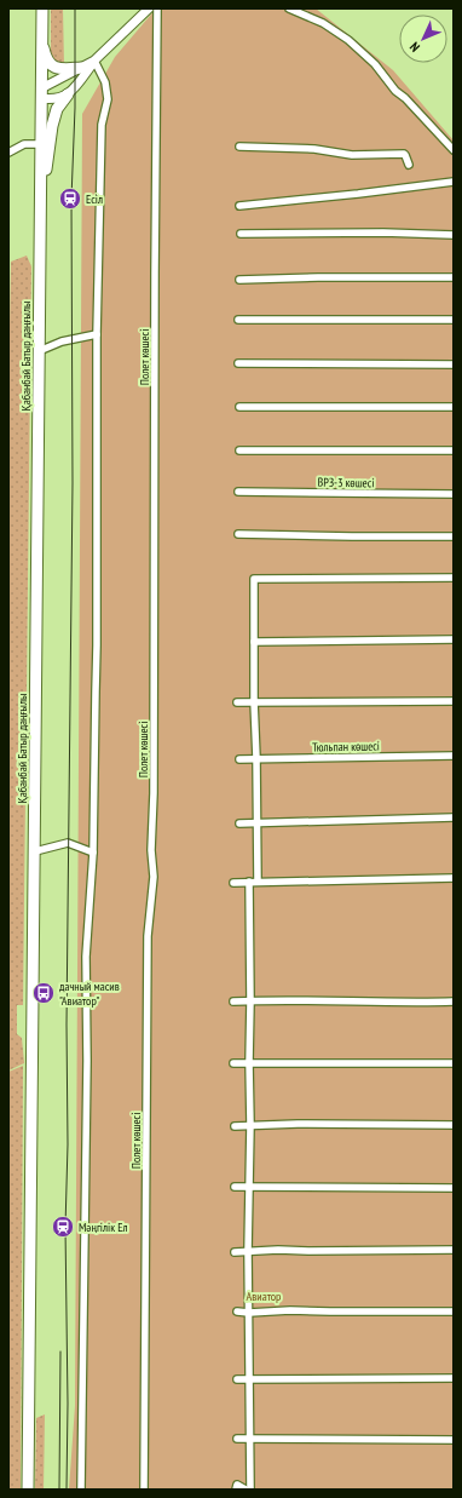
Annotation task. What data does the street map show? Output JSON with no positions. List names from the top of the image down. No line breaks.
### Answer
{"streets":{"main road":["Қабанбай Батыр даңғылы"],"street":["Полет көшесі","ВРЗ-3 көшесі","Тюльпан көшесі"]},"parks":["Авиатор"],"places":{"station":["Есіл","Мәңгілік Ел"],"bus stop":["дачный масив \"Авиатор\""]},"north":"bottom left"}
